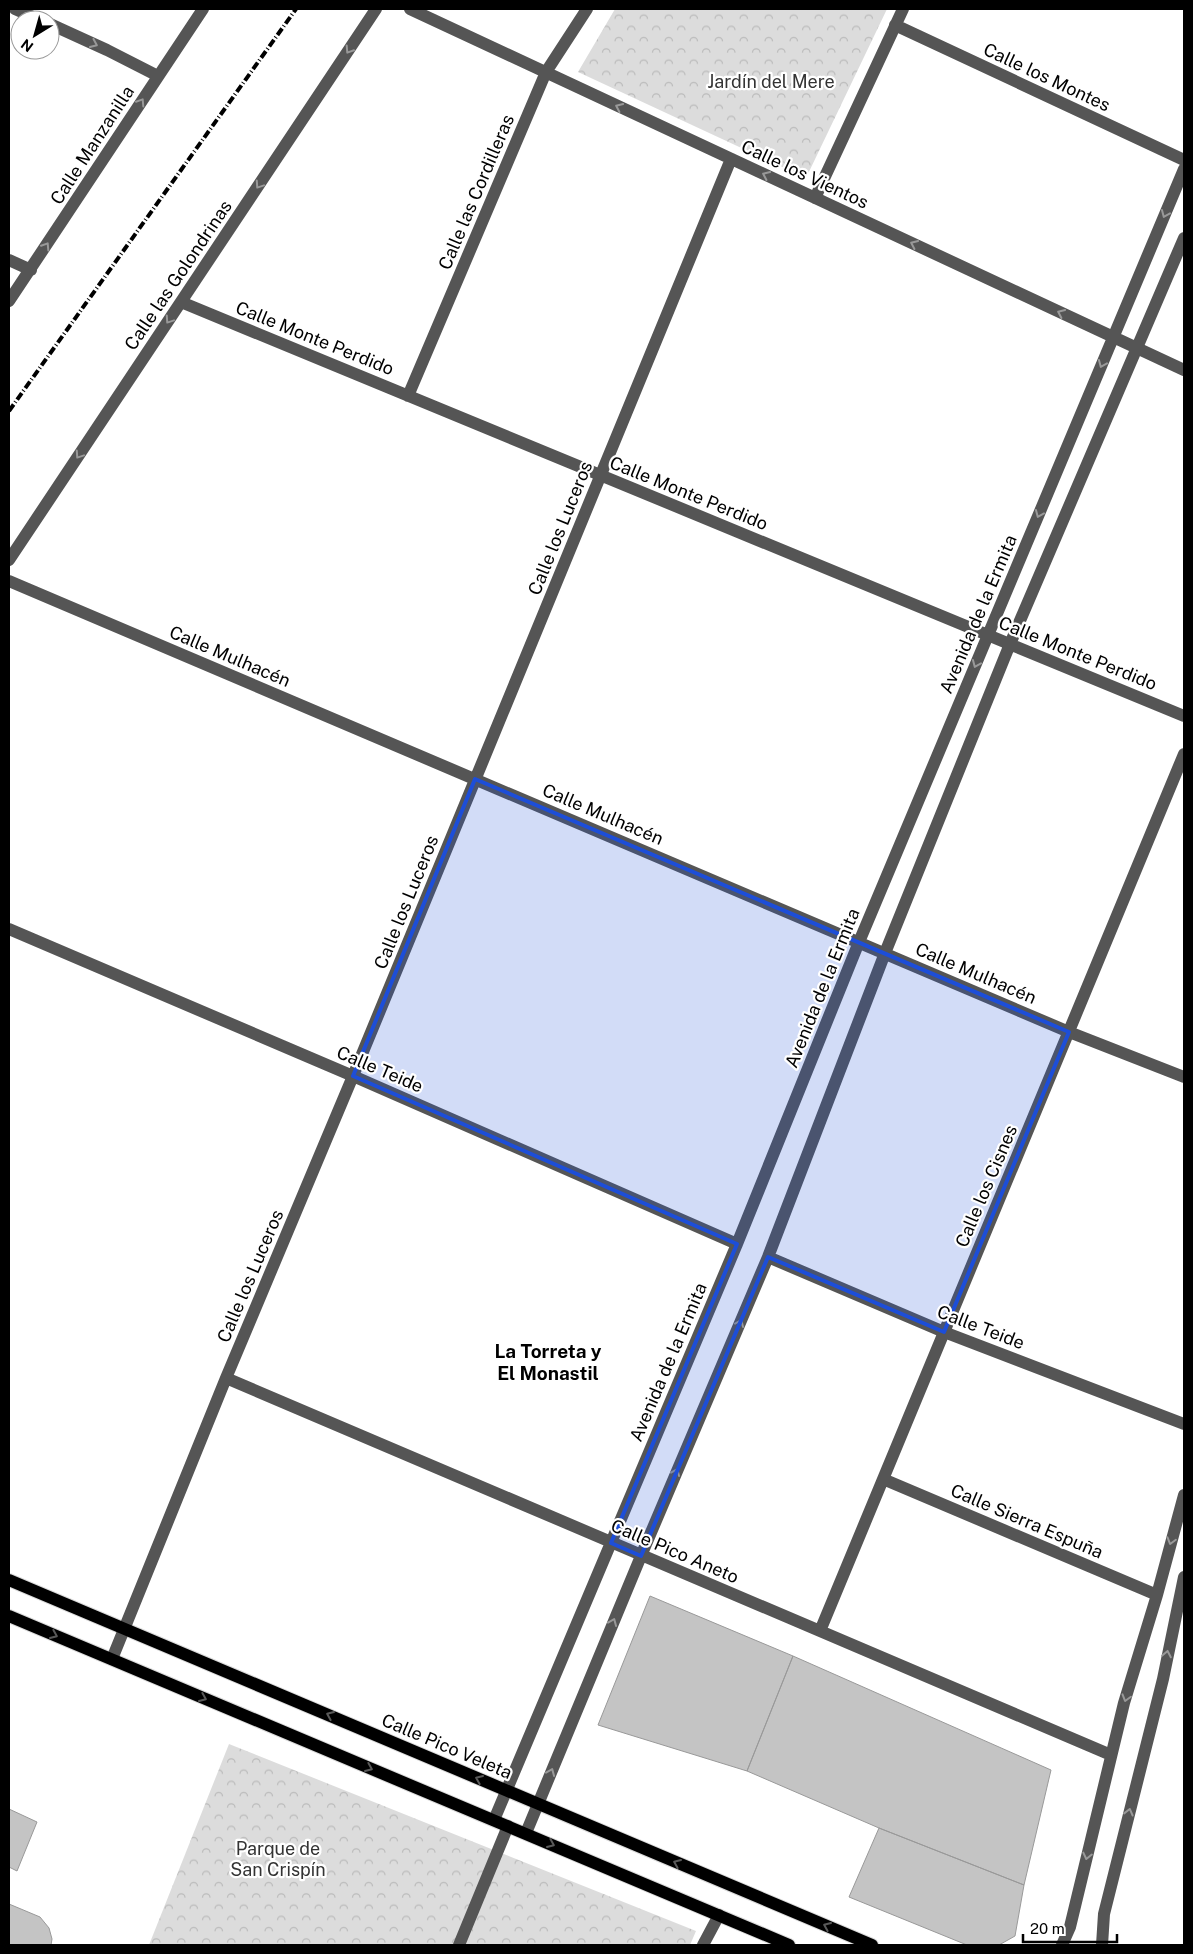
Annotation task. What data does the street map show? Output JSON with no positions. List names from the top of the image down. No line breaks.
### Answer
{"streets":{"main road":["Calle Pico Veleta"],"street":["Calle los Montes","Calle Manzanilla","Calle los Vientos","Calle las Cordilleras","Calle las Golondrinas","Calle Monte Perdido","Calle los Luceros","Avenida de la Ermita","Calle Mulhacén","Calle Teide","Calle los Cisnes","Calle Sierra Espuña","Calle Pico Aneto"]},"crossings":[["Calle los Vientos","Calle las Cordilleras"],["Calle los Vientos","Calle los Luceros"],["Calle los Vientos","Avenida de la Ermita"],["Calle las Cordilleras","Calle Monte Perdido"],["Calle las Golondrinas","Calle Monte Perdido"],["Calle Monte Perdido","Calle los Luceros"],["Calle Monte Perdido","Avenida de la Ermita"],["Calle los Luceros","Calle Mulhacén"],["Calle los Luceros","Calle Teide"],["Calle los Luceros","Calle Pico Aneto"],["Calle los Luceros","Calle Pico Veleta"],["Avenida de la Ermita","Calle Mulhacén"],["Avenida de la Ermita","Calle Teide"],["Avenida de la Ermita","Calle Pico Aneto"],["Avenida de la Ermita","Calle Pico Veleta"],["Calle Mulhacén","Calle los Cisnes"],["Calle Teide","Calle los Cisnes"],["Calle los Cisnes","Calle Sierra Espuña"],["Calle los Cisnes","Calle Pico Aneto"]],"one_way":["Calle Manzanilla","Calle los Vientos","Calle las Golondrinas"],"districts":["La Torreta y El Monastil"],"parks":["Jardín del Mere","Parque de San Crispín"],"scale_bar":"20 m","north":"bottom left"}
